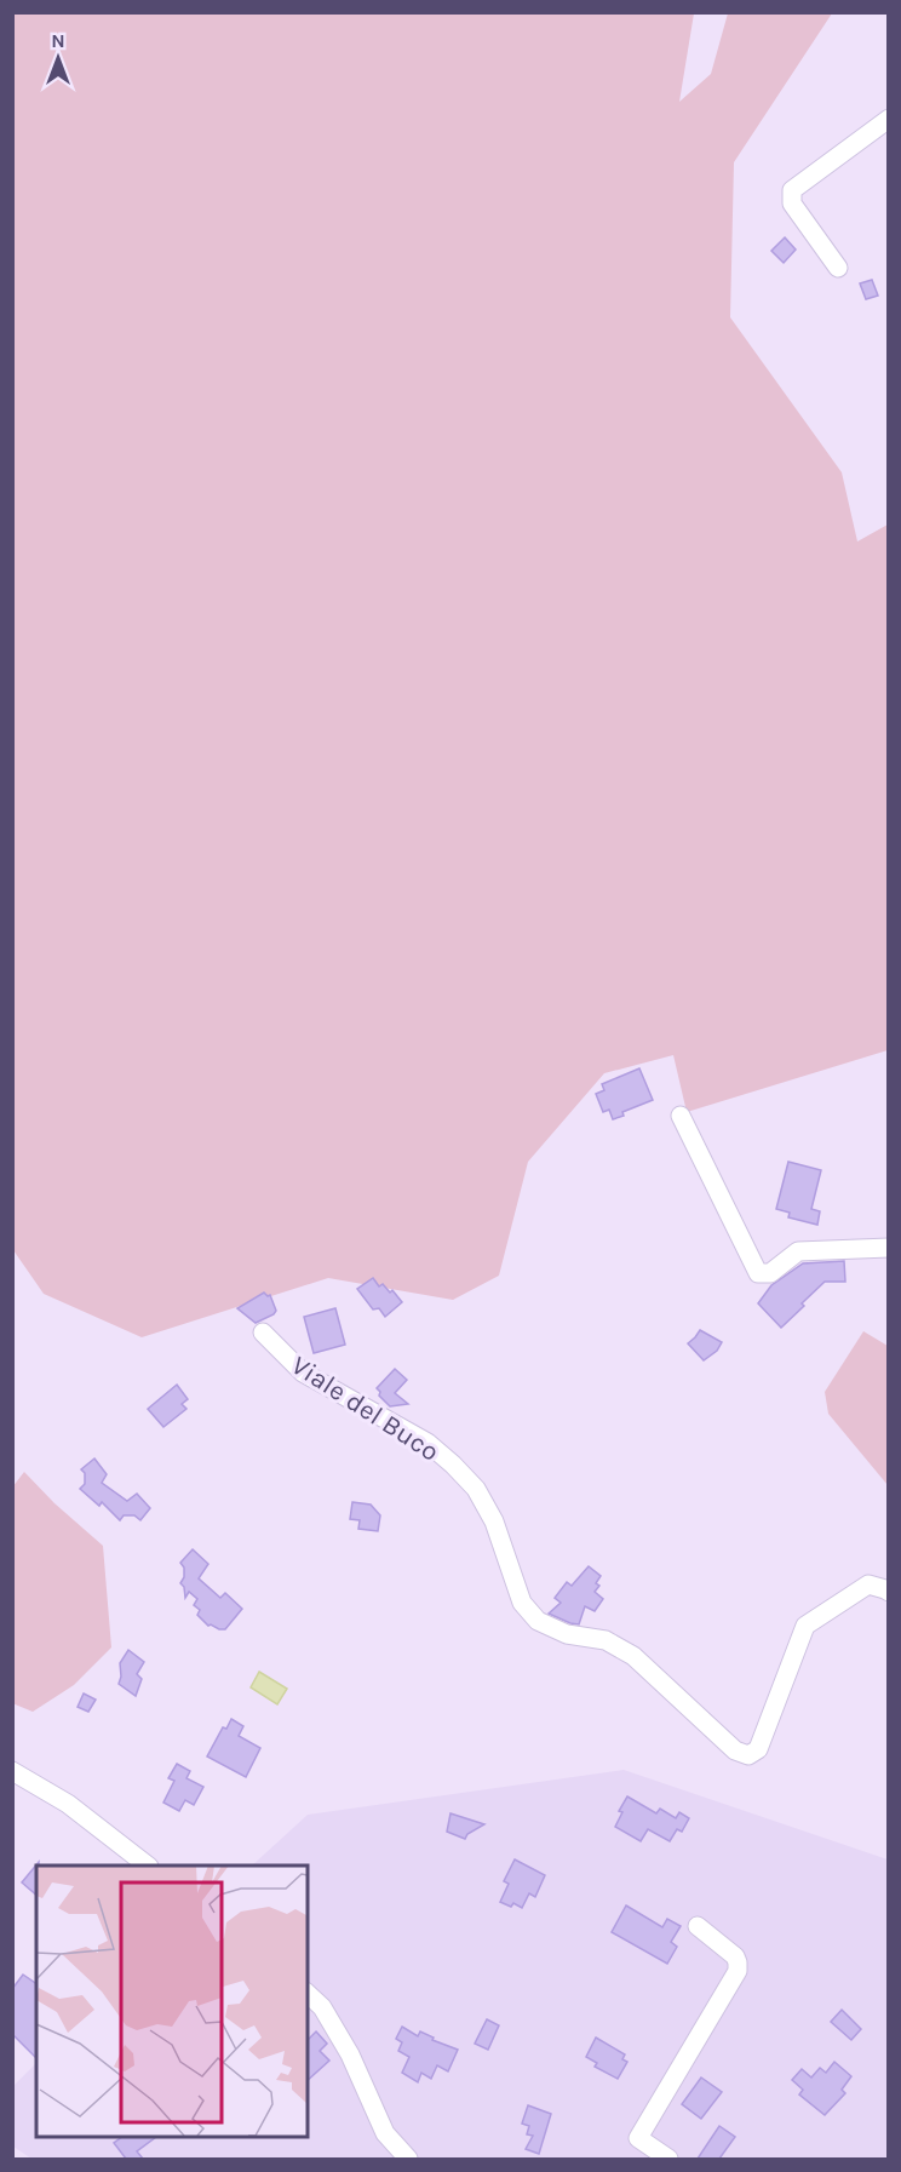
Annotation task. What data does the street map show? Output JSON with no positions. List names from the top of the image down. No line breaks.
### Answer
{"streets":{"street":["Viale del Buco"]},"north":"top"}
